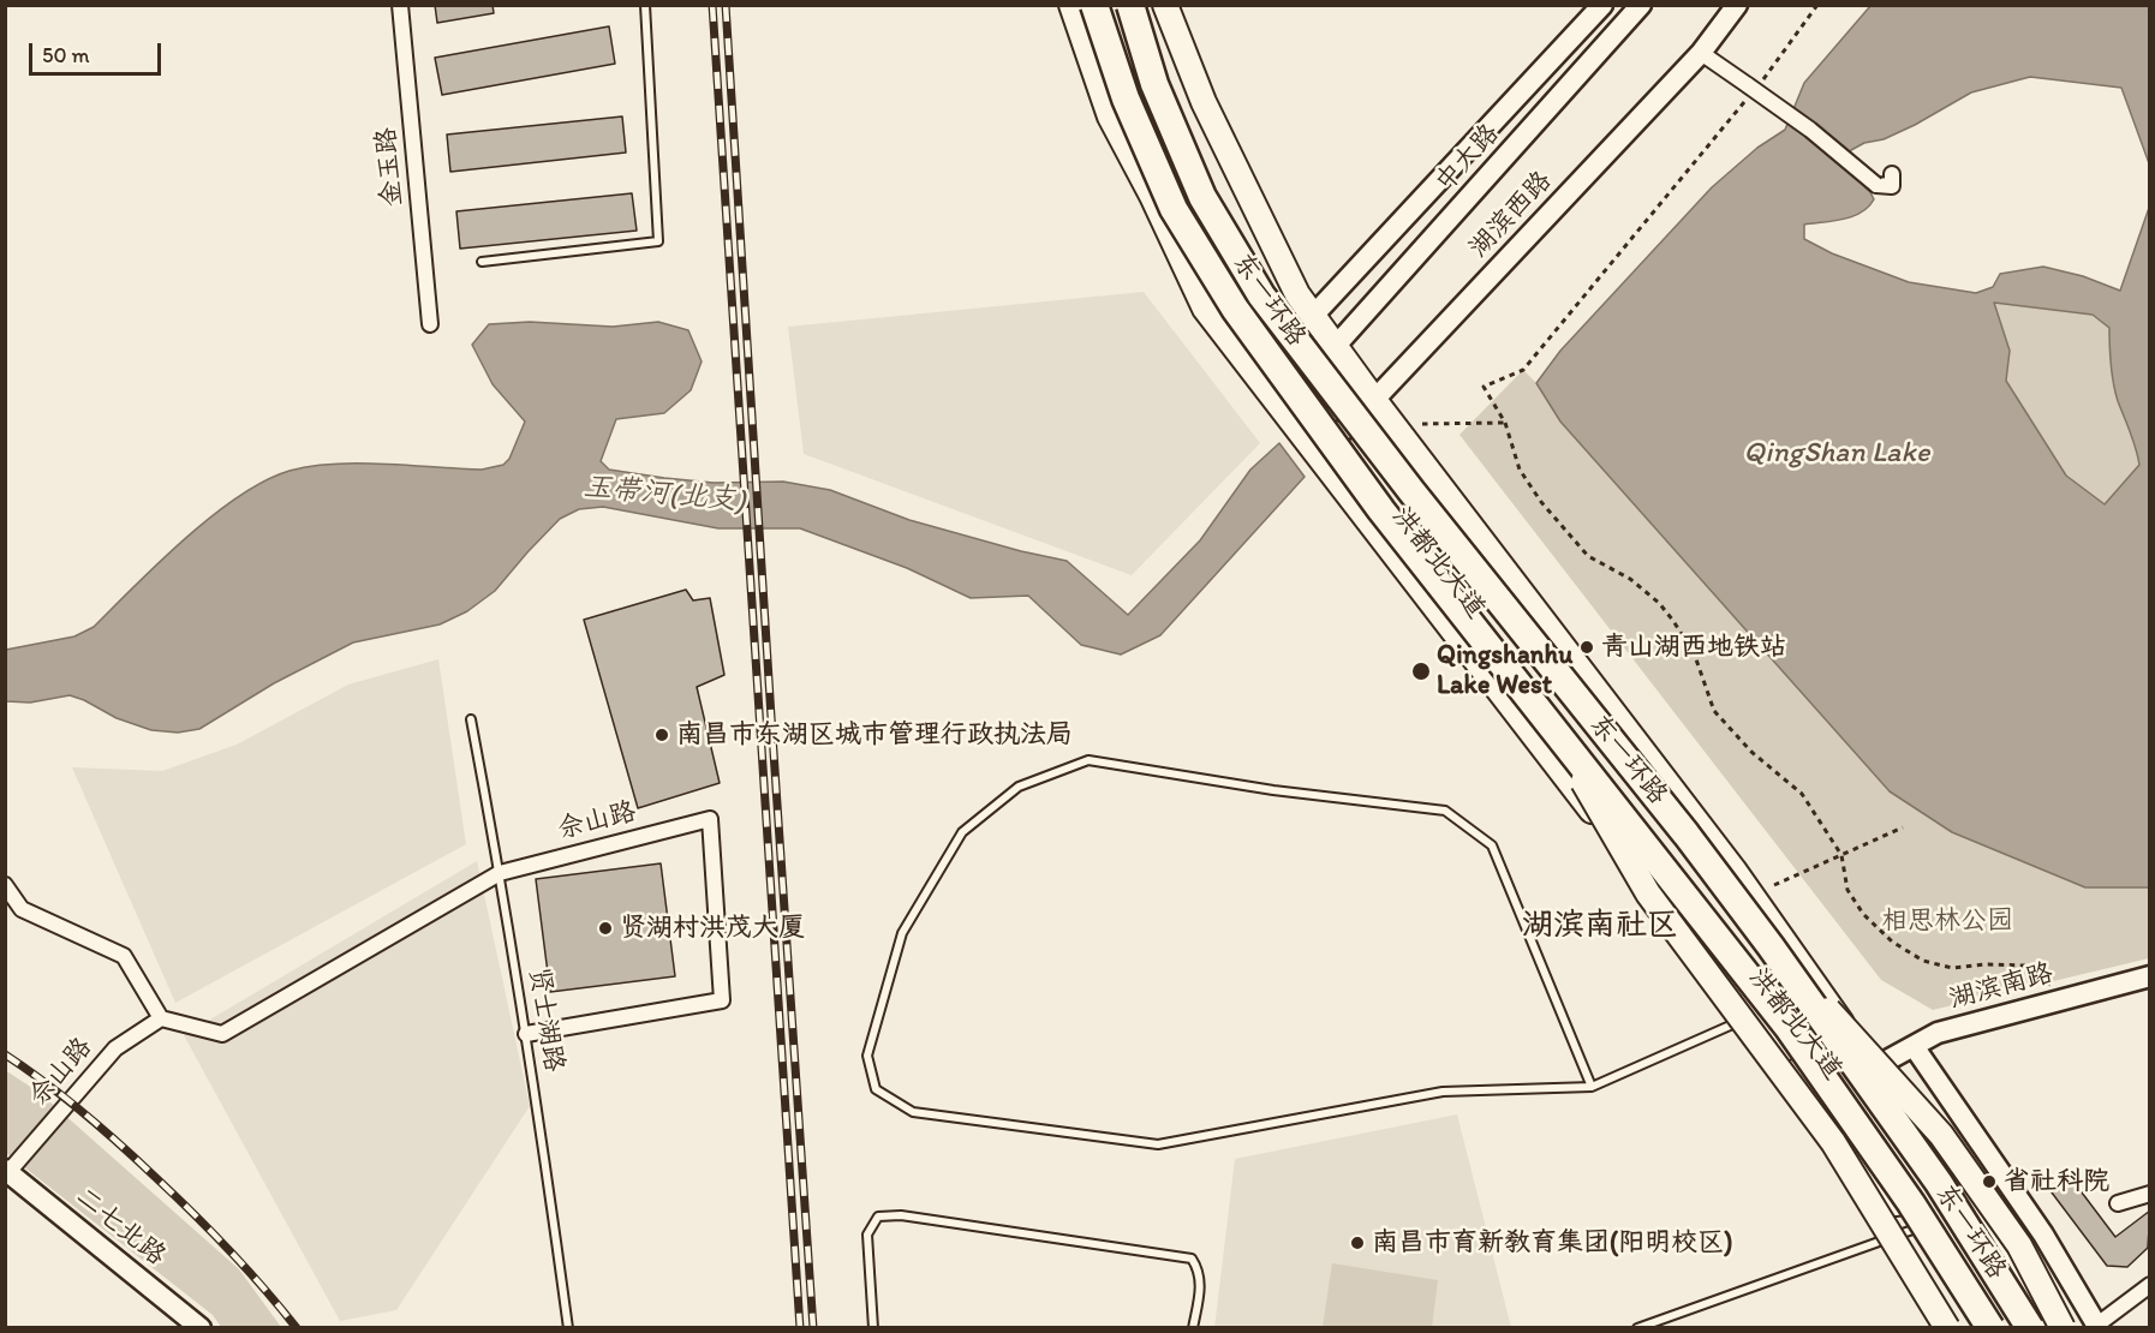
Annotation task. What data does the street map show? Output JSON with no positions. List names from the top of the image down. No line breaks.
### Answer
{"streets":{"highway":["东一环路"],"main road":["中大路","湖滨西路","洪都北大道","湖滨南路","二七北路"],"street":["金玉路","佘山路"],"lane":["贤士湖路"]},"crossings":[["中大路","洪都北大道"],["湖滨西路","洪都北大道"],["洪都北大道","湖滨南路"],["佘山路","贤士湖路"],["佘山路","二七北路"]],"districts":["湖滨南社区"],"water":["QingShan Lake","玉带河(北支)"],"parks":["相思林公园"],"places":["青山湖西地铁站","Qingshanhu Lake West","南昌市东湖区城市管理行政执法局","贤湖村洪茂大厦","省社科院","南昌市育新教育集团(阳明校区)"],"scale_bar":"50 m"}
